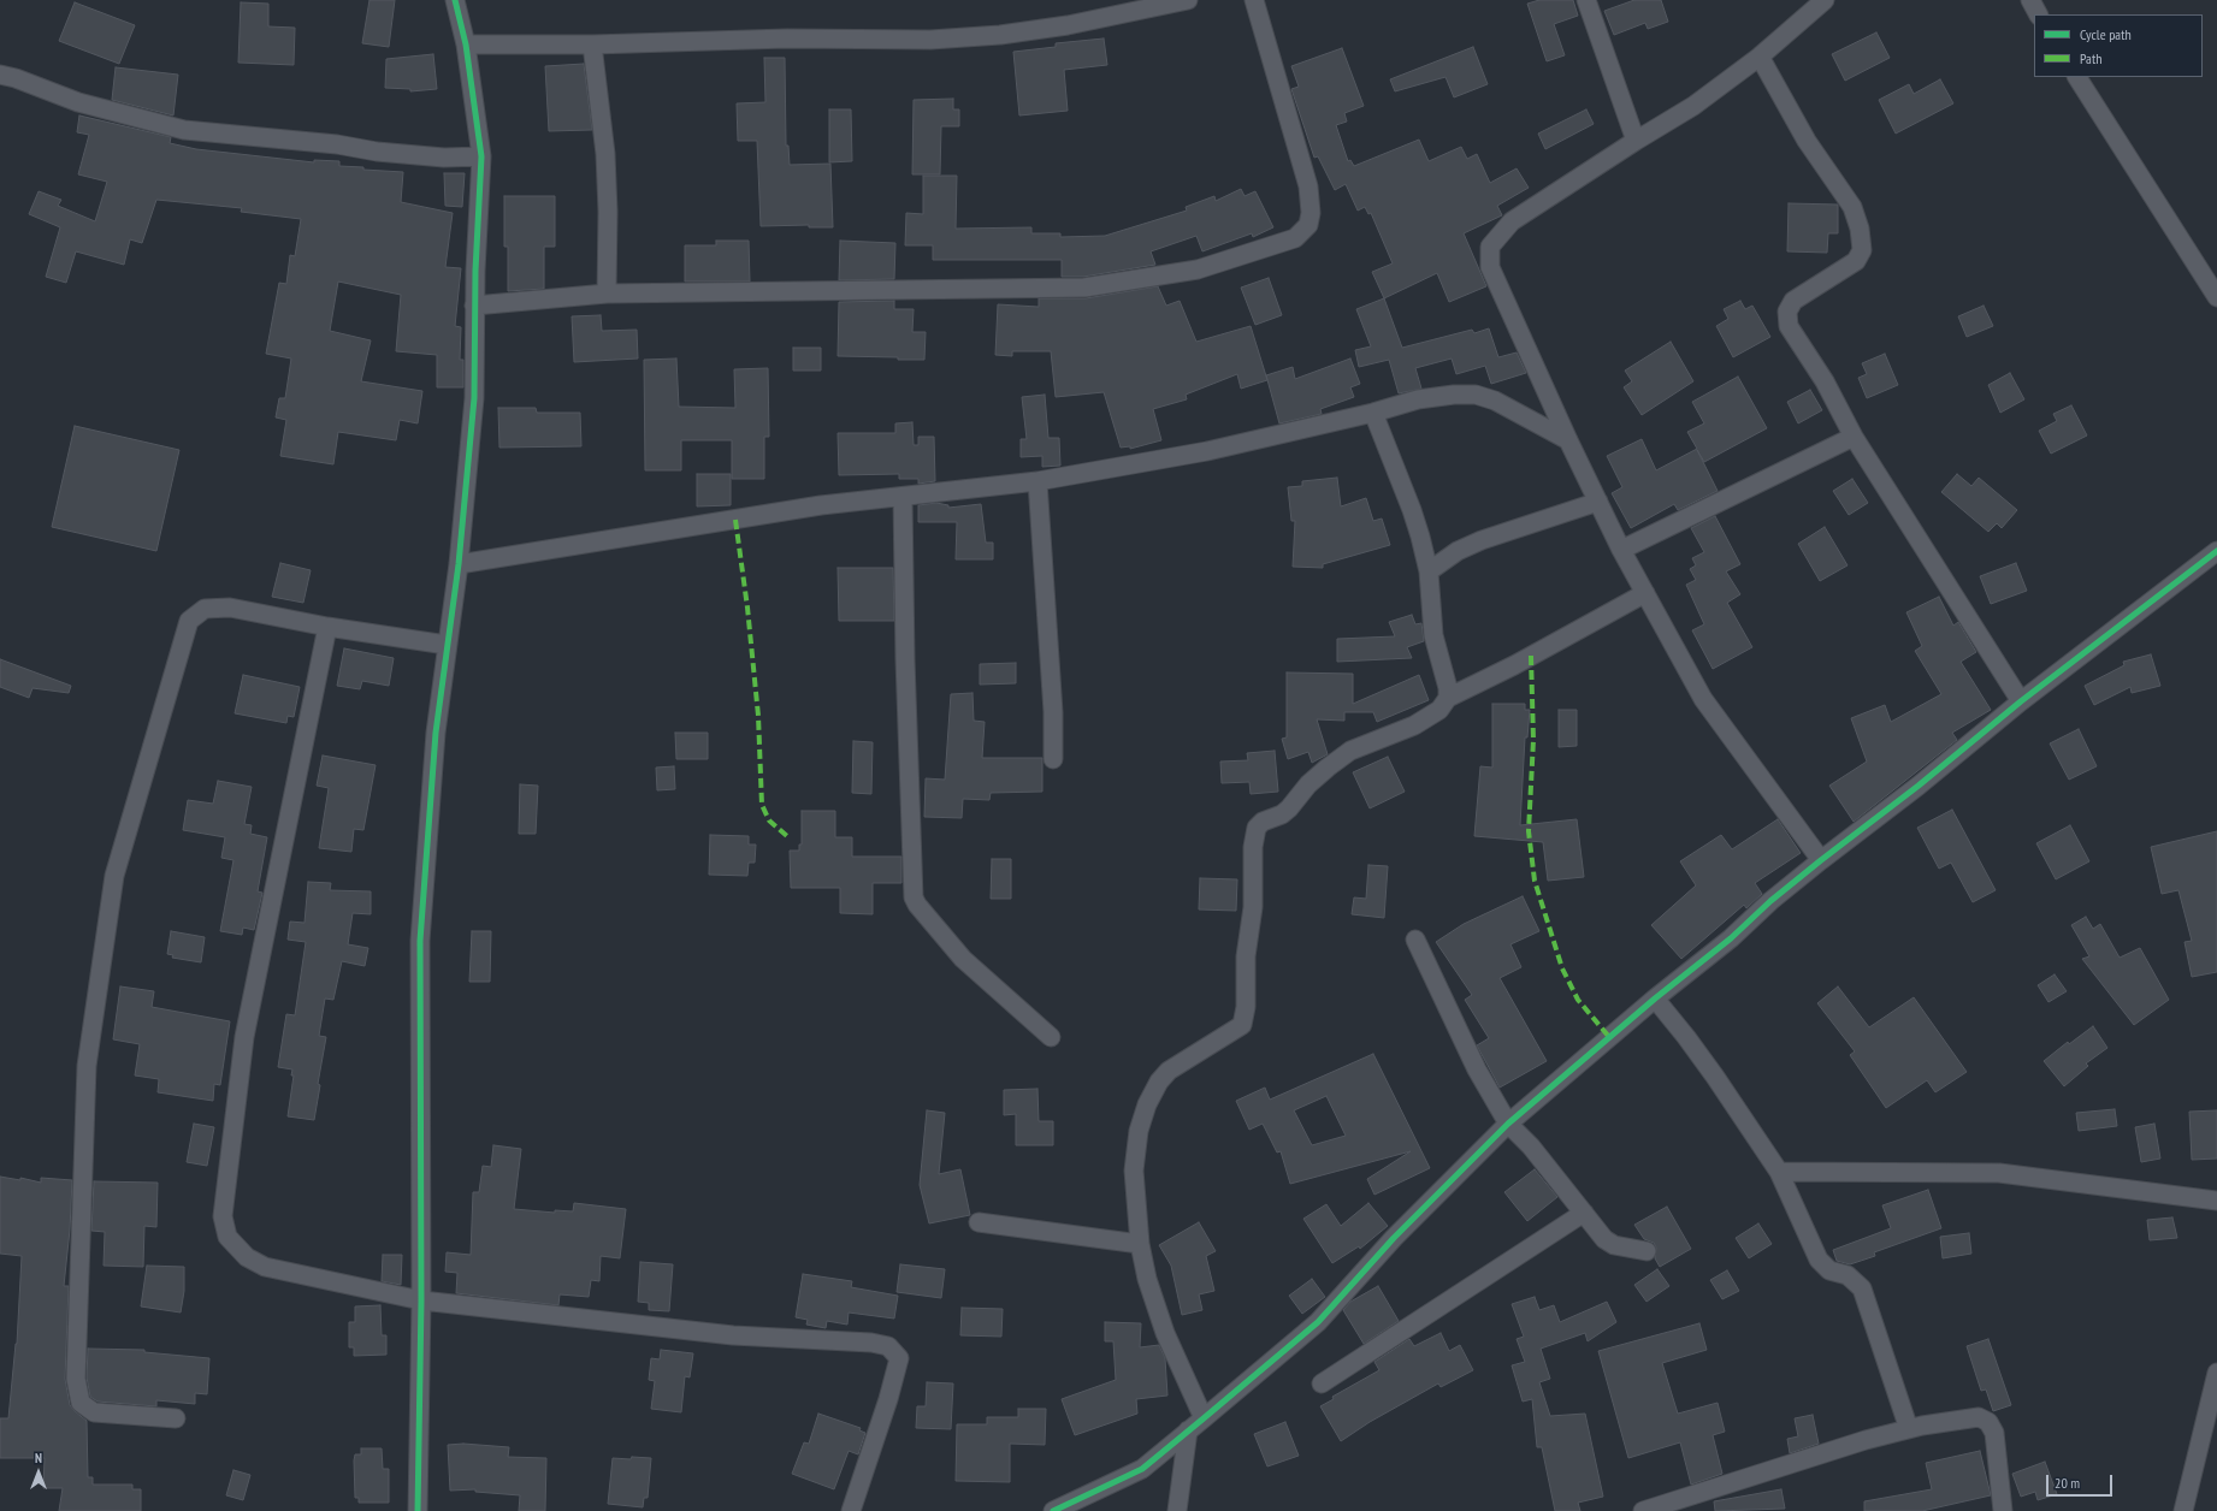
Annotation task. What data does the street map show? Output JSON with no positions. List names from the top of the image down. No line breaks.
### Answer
{"legend":["Cycle path","Path"],"scale_bar":"20 m","north":"top"}
